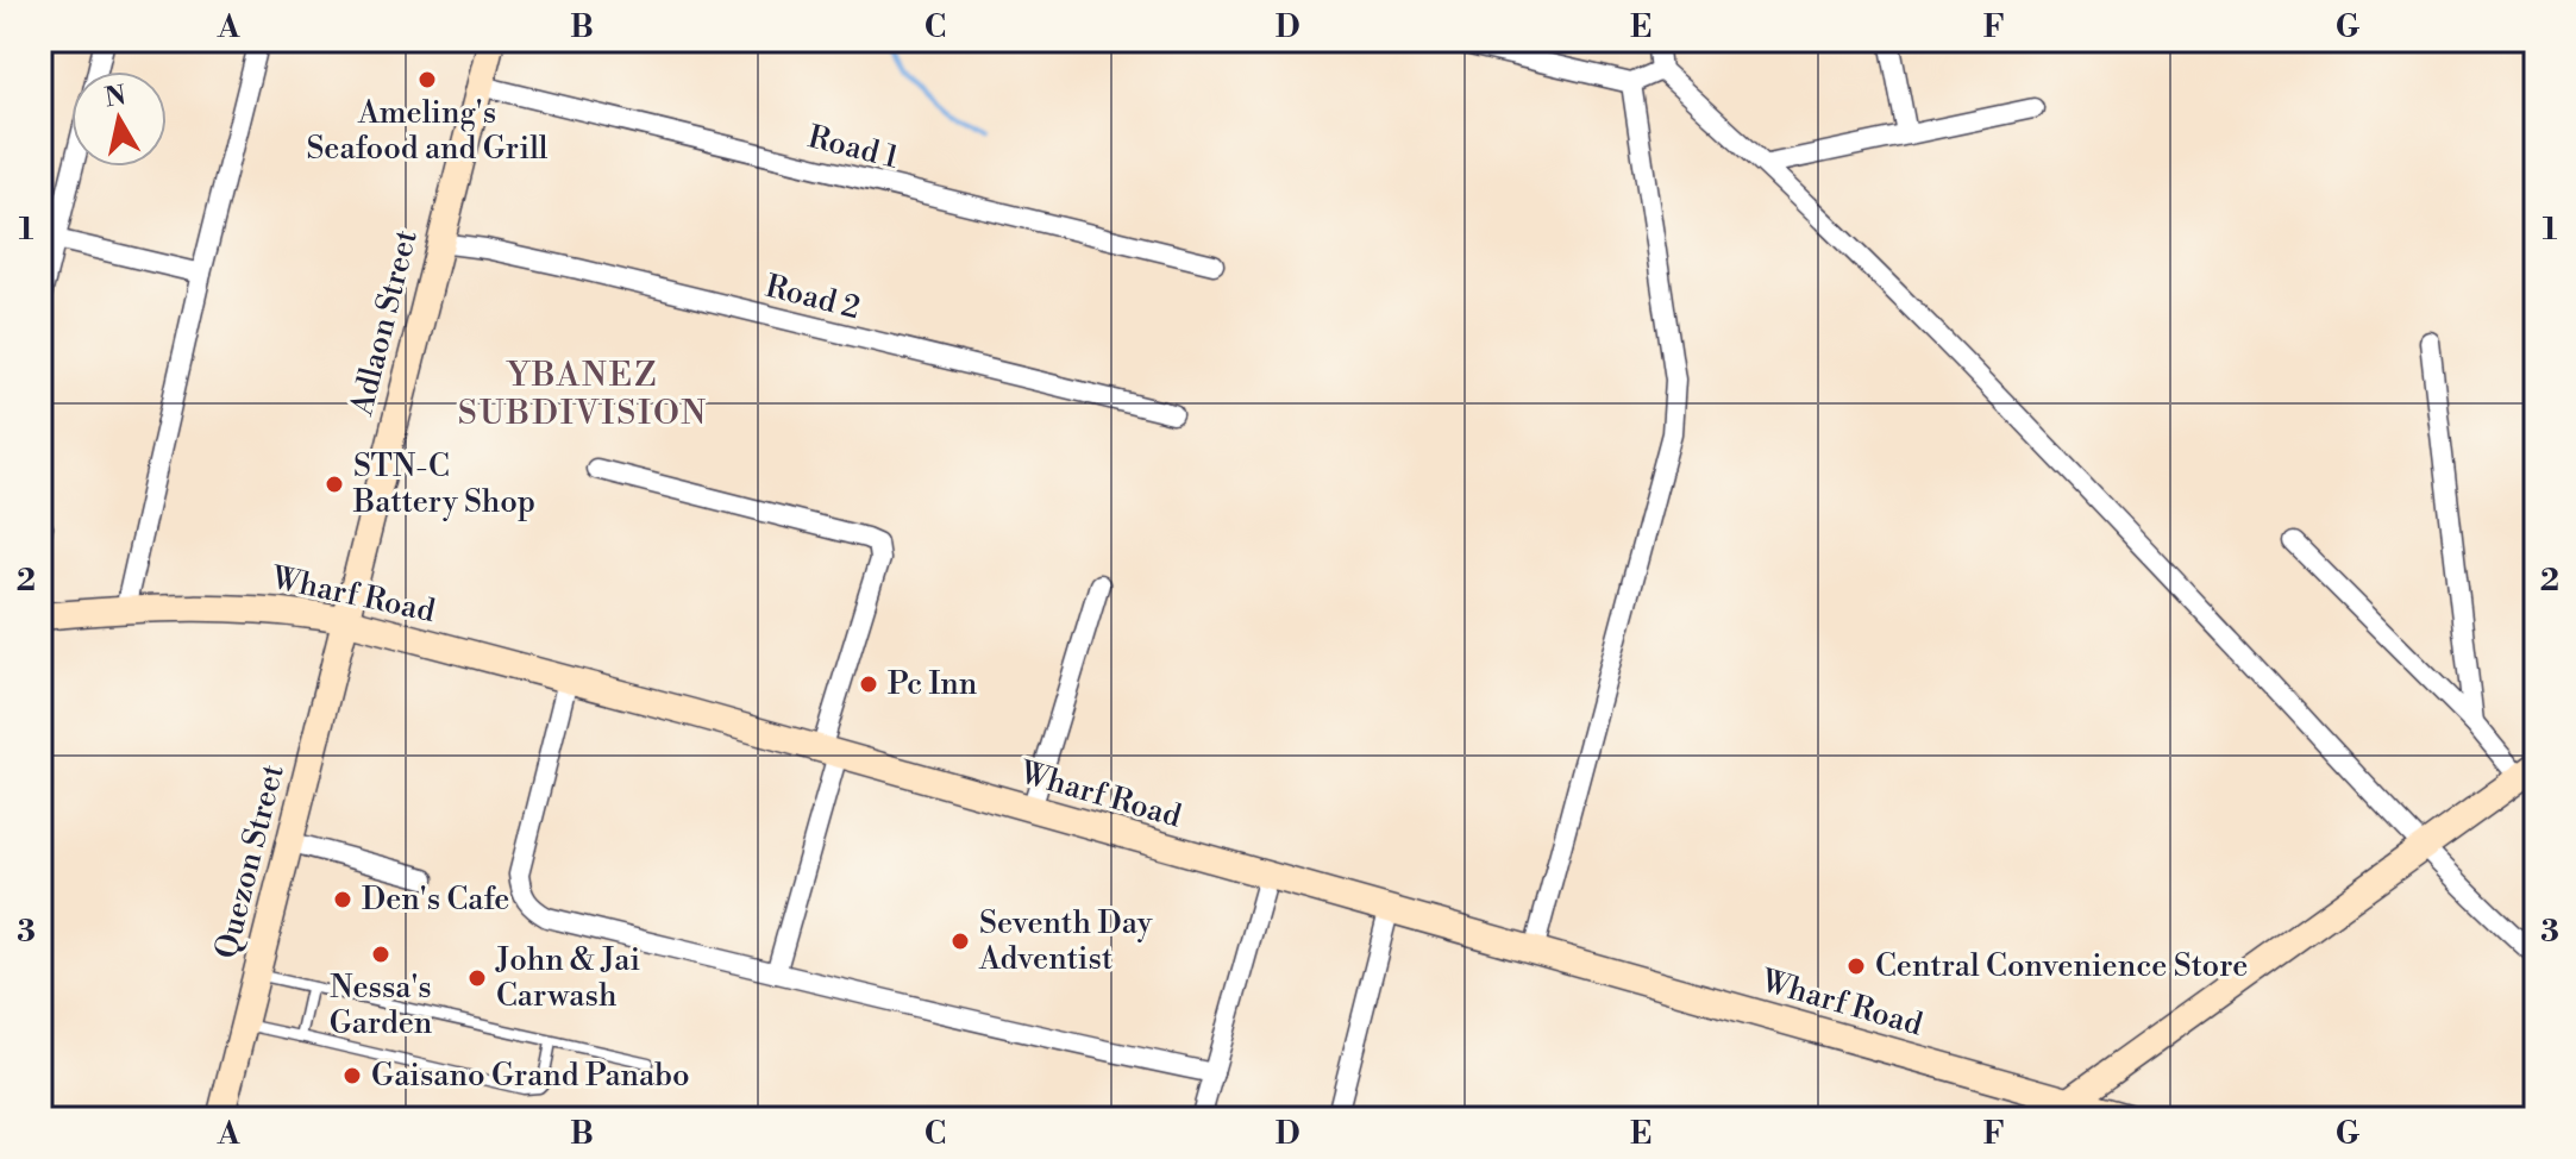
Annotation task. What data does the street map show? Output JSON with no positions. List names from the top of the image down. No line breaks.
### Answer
{"streets":{"main road":["Adlaon Street","Wharf Road","Quezon Street"],"street":["Road 1","Road 2"]},"crossings":[["Road 1","Adlaon Street"],["Road 2","Adlaon Street"],["Adlaon Street","Wharf Road"],["Adlaon Street","Quezon Street"],["Wharf Road","Quezon Street"]],"districts":["YBANEZ SUBDIVISION"],"places":["Ameling's Seafood and Grill","STN-C Battery Shop","Pc Inn","Den's Cafe","Seventh Day Adventist","Nessa's Garden","Central Convenience Store","John & Jai Carwash","Gaisano Grand Panabo"],"north":"top","grid":{"columns":["A","B","C","D","E","F","G"],"rows":["1","2","3"]}}
